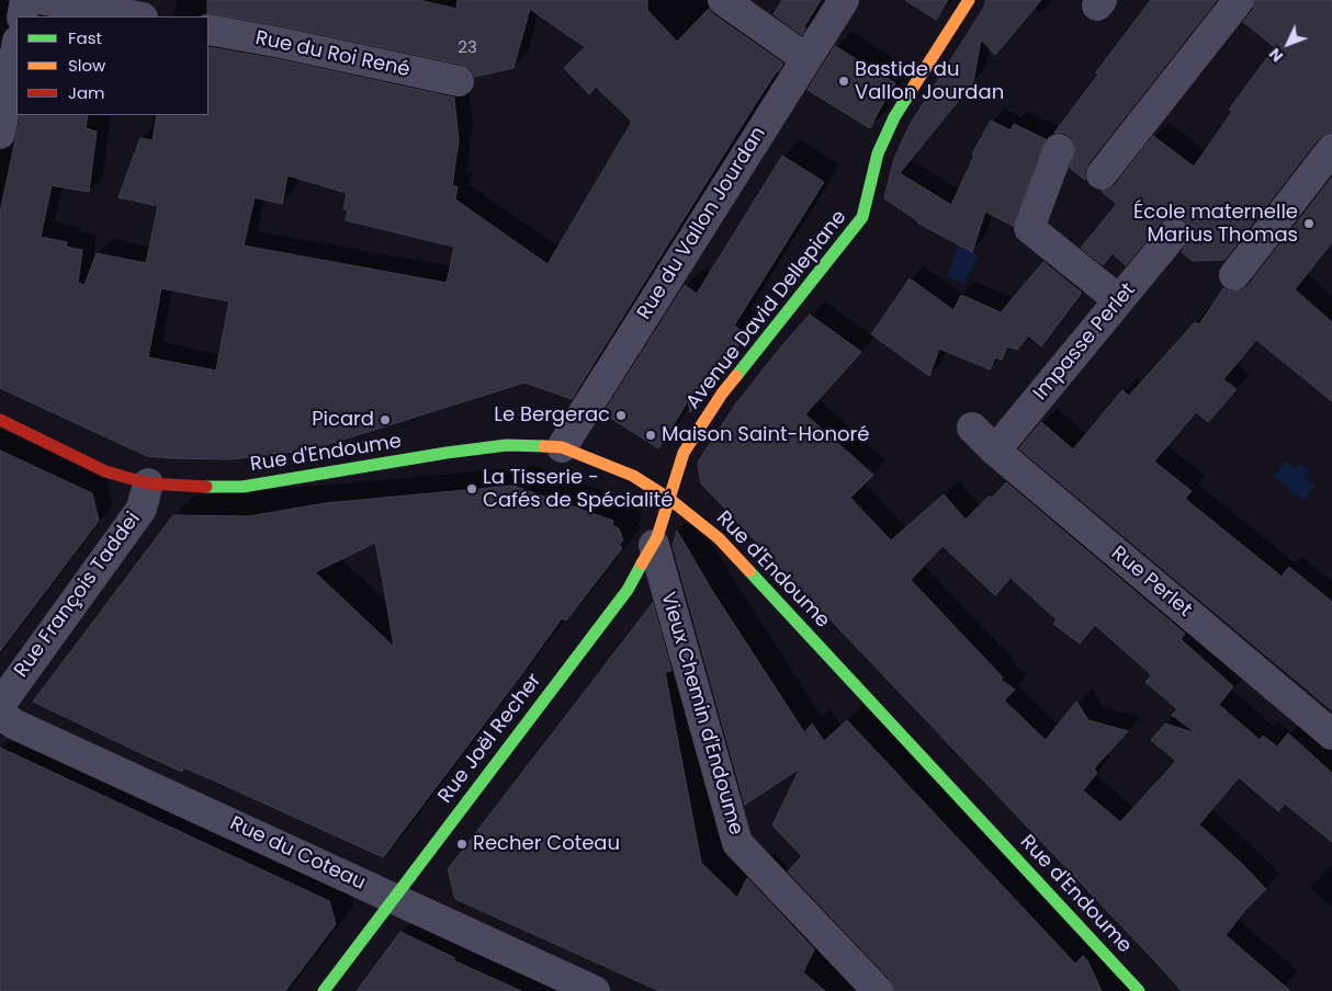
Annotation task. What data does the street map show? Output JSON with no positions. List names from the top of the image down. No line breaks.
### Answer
{"streets":{"street":["Rue du Roi René","Rue du Vallon Jourdan","Avenue David Dellepiane","Impasse Perlet","Rue d'Endoume","Rue Perlet","Rue François Taddei","Vieux Chemin d'Endoume","Rue Joël Recher","Rue du Coteau"]},"crossings":[["Rue du Vallon Jourdan","Rue d'Endoume"],["Avenue David Dellepiane","Rue d'Endoume"],["Avenue David Dellepiane","Rue Joël Recher"],["Impasse Perlet","Rue Perlet"],["Rue d'Endoume","Rue François Taddei"],["Rue d'Endoume","Rue Joël Recher"],["Vieux Chemin d'Endoume","Rue Joël Recher"],["Rue Joël Recher","Rue du Coteau"]],"places":["Bastide du Vallon Jourdan","École maternelle Marius Thomas","Le Bergerac","Picard","Maison Saint-Honoré","La Tisserie - Cafés de Spécialité","Recher Coteau"],"house_numbers":["23"],"legend":["Fast","Slow","Jam"],"north":"bottom left"}
